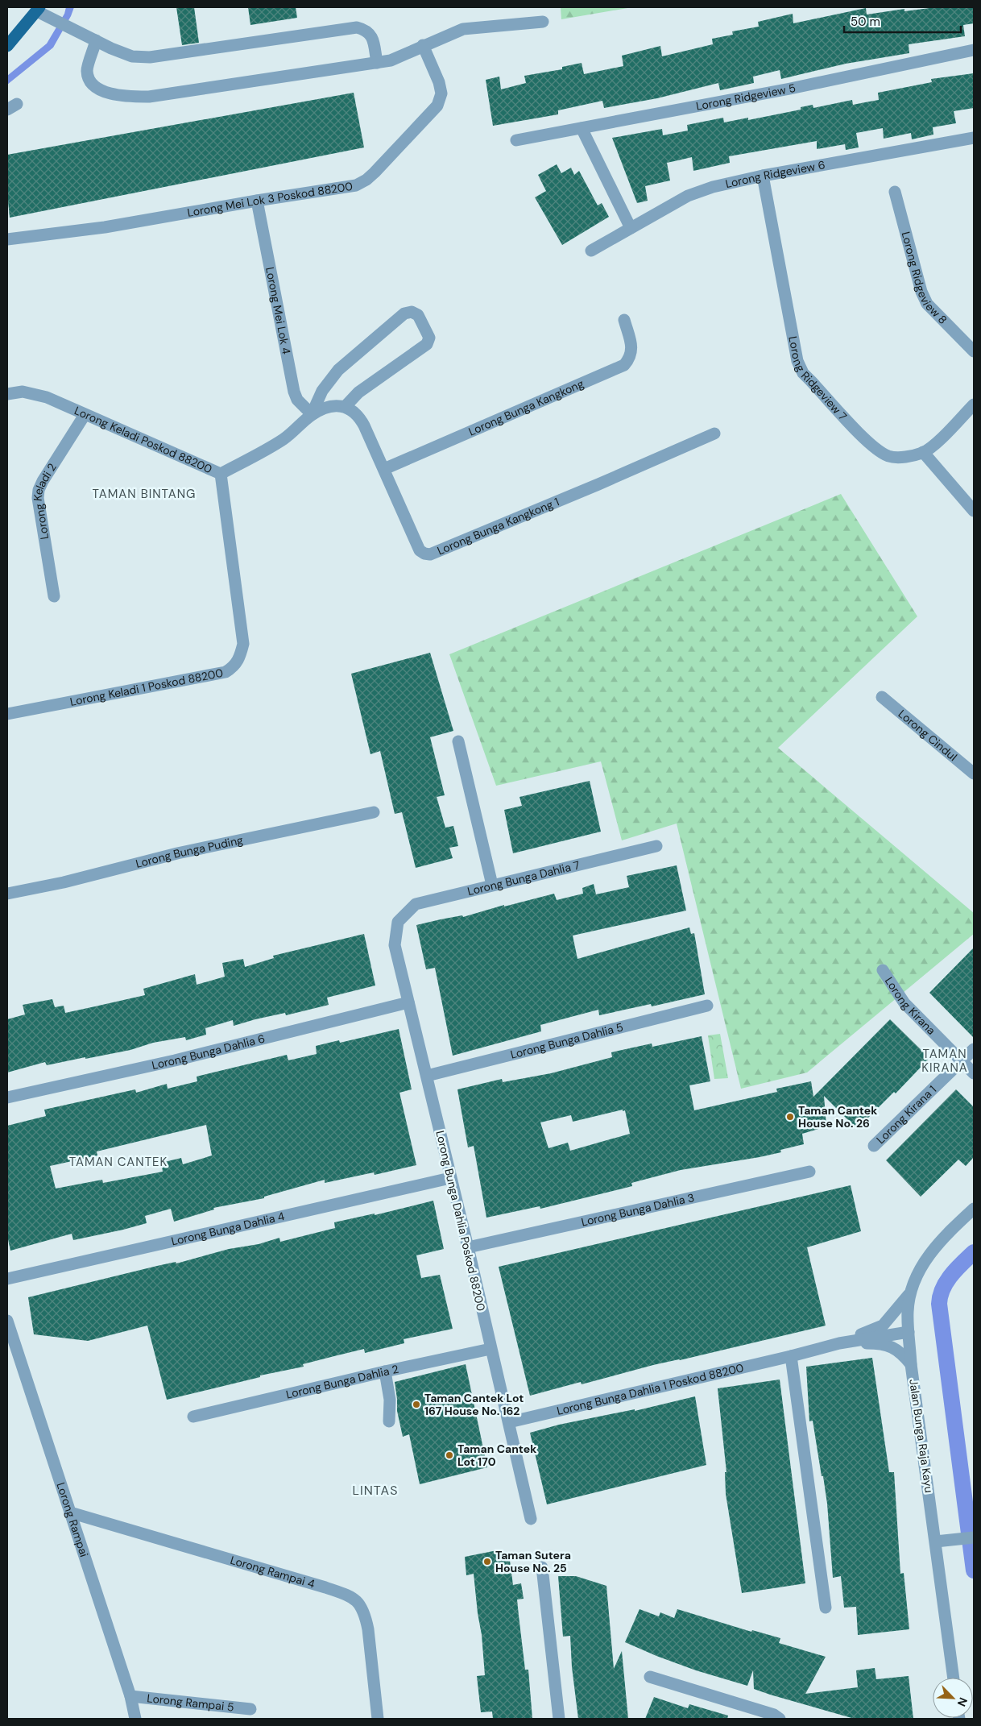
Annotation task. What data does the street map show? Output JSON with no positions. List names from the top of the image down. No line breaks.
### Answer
{"streets":{"street":["Lorong Ridgeview 5","Lorong Ridgeview 6","Lorong Mei Lok 3 Poskod 88200","Lorong Ridgeview 8","Lorong Mei Lok 4","Lorong Ridgeview 7","Lorong Bunga Kangkong","Lorong Keladi Poskod 88200","Lorong Keladi 2","Lorong Bunga Kangkong 1","Lorong Keladi 1 Poskod 88200","Lorong Cindul","Lorong Bunga Puding","Lorong Bunga Dahlia 7","Lorong Kirana","Lorong Bunga Dahlia 5","Lorong Bunga Dahlia 6","Lorong Kirana 1","Lorong Bunga Dahlia 3","Lorong Bunga Dahlia Poskod 88200","Lorong Bunga Dahlia 4","Lorong Bunga Dahlia 2","Lorong Bunga Dahlia 1 Poskod 88200","Jalan Bunga Raja Kayu","Lorong Rampai","Lorong Rampai 4","Lorong Rampai 5"]},"crossings":[["Lorong Ridgeview 6","Lorong Ridgeview 7"],["Lorong Mei Lok 3 Poskod 88200","Lorong Mei Lok 4"],["Lorong Mei Lok 4","Lorong Keladi Poskod 88200"],["Lorong Bunga Kangkong","Lorong Bunga Kangkong 1"],["Lorong Keladi Poskod 88200","Lorong Keladi 2"],["Lorong Keladi Poskod 88200","Lorong Keladi 1 Poskod 88200"],["Lorong Bunga Dahlia 7","Lorong Bunga Dahlia Poskod 88200"],["Lorong Kirana","Lorong Kirana 1"],["Lorong Bunga Dahlia 5","Lorong Bunga Dahlia Poskod 88200"],["Lorong Bunga Dahlia 6","Lorong Bunga Dahlia Poskod 88200"],["Lorong Bunga Dahlia 3","Lorong Bunga Dahlia Poskod 88200"],["Lorong Bunga Dahlia Poskod 88200","Lorong Bunga Dahlia 4"],["Lorong Bunga Dahlia Poskod 88200","Lorong Bunga Dahlia 2"],["Lorong Bunga Dahlia Poskod 88200","Lorong Bunga Dahlia 1 Poskod 88200"],["Lorong Rampai","Lorong Rampai 4"],["Lorong Rampai","Lorong Rampai 5"]],"districts":["TAMAN BINTANG","TAMAN KIRANA","TAMAN CANTEK","LINTAS"],"places":["Taman Cantek House No. 26","Taman Cantek Lot 167 House No. 162","Taman Cantek Lot 170","Taman Sutera House No. 25"],"scale_bar":"50 m","north":"bottom right"}
